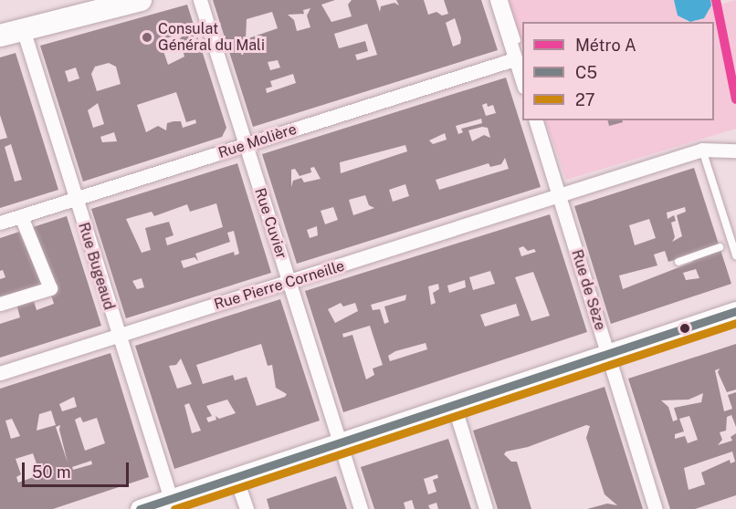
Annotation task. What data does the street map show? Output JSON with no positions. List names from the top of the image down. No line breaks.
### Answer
{"streets":{"street":["Rue Molière","Rue Cuvier","Rue Bugeaud","Rue Pierre Corneille","Rue de Sèze"]},"crossings":[["Rue Molière","Rue Cuvier"],["Rue Molière","Rue Bugeaud"],["Rue Cuvier","Rue Pierre Corneille"],["Rue Bugeaud","Rue Pierre Corneille"],["Rue Pierre Corneille","Rue de Sèze"]],"places":["Consulat Général du Mali"],"lines":["metro line A","transit line C5","transit line 27"],"legend":["Métro A","C5","27"],"scale_bar":"50 m"}
